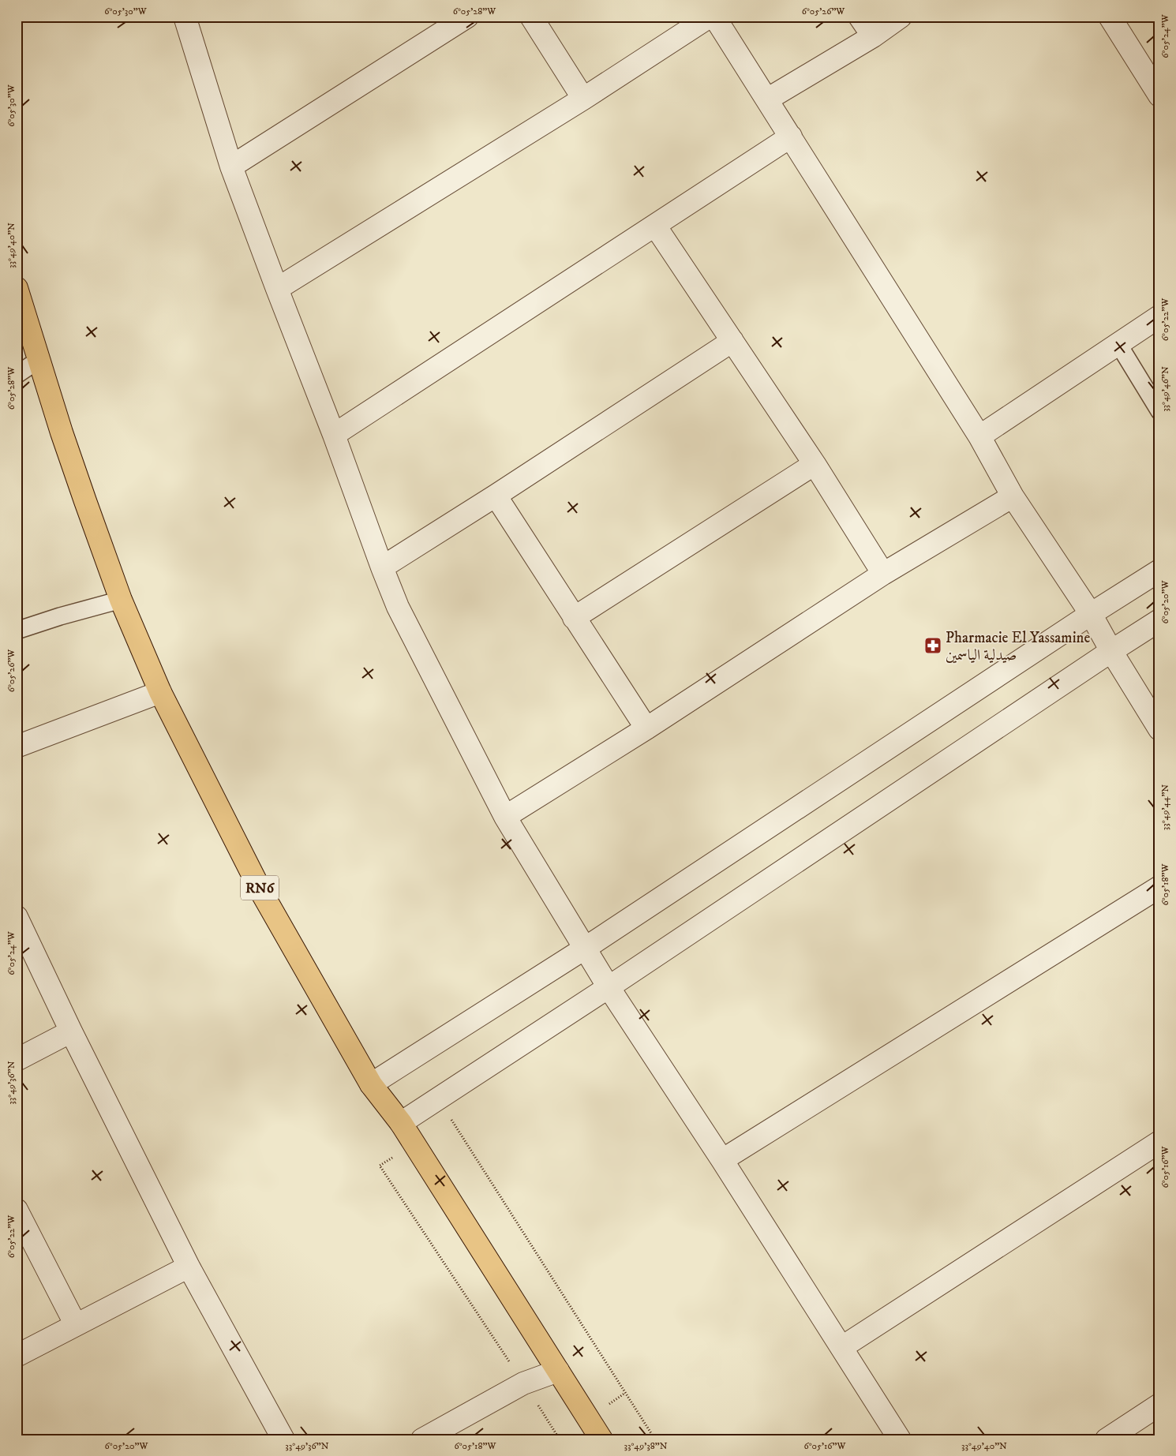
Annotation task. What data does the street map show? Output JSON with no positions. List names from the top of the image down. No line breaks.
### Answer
{"streets":{"main road":["RN6"]},"places":{"pharmacy":["Pharmacie El Yassamine صيدلية الياسمين"]},"coordinates":["6°05'30\"W","6°05'28\"W","6°05'26\"W","6°05'24\"W","33°49'40\"N","6°05'22\"W","33°49'46\"N","6°05'20\"W","33°49'44\"N","6°05'18\"W","33°49'36\"N","6°05'16\"W","33°49'38\"N"]}
